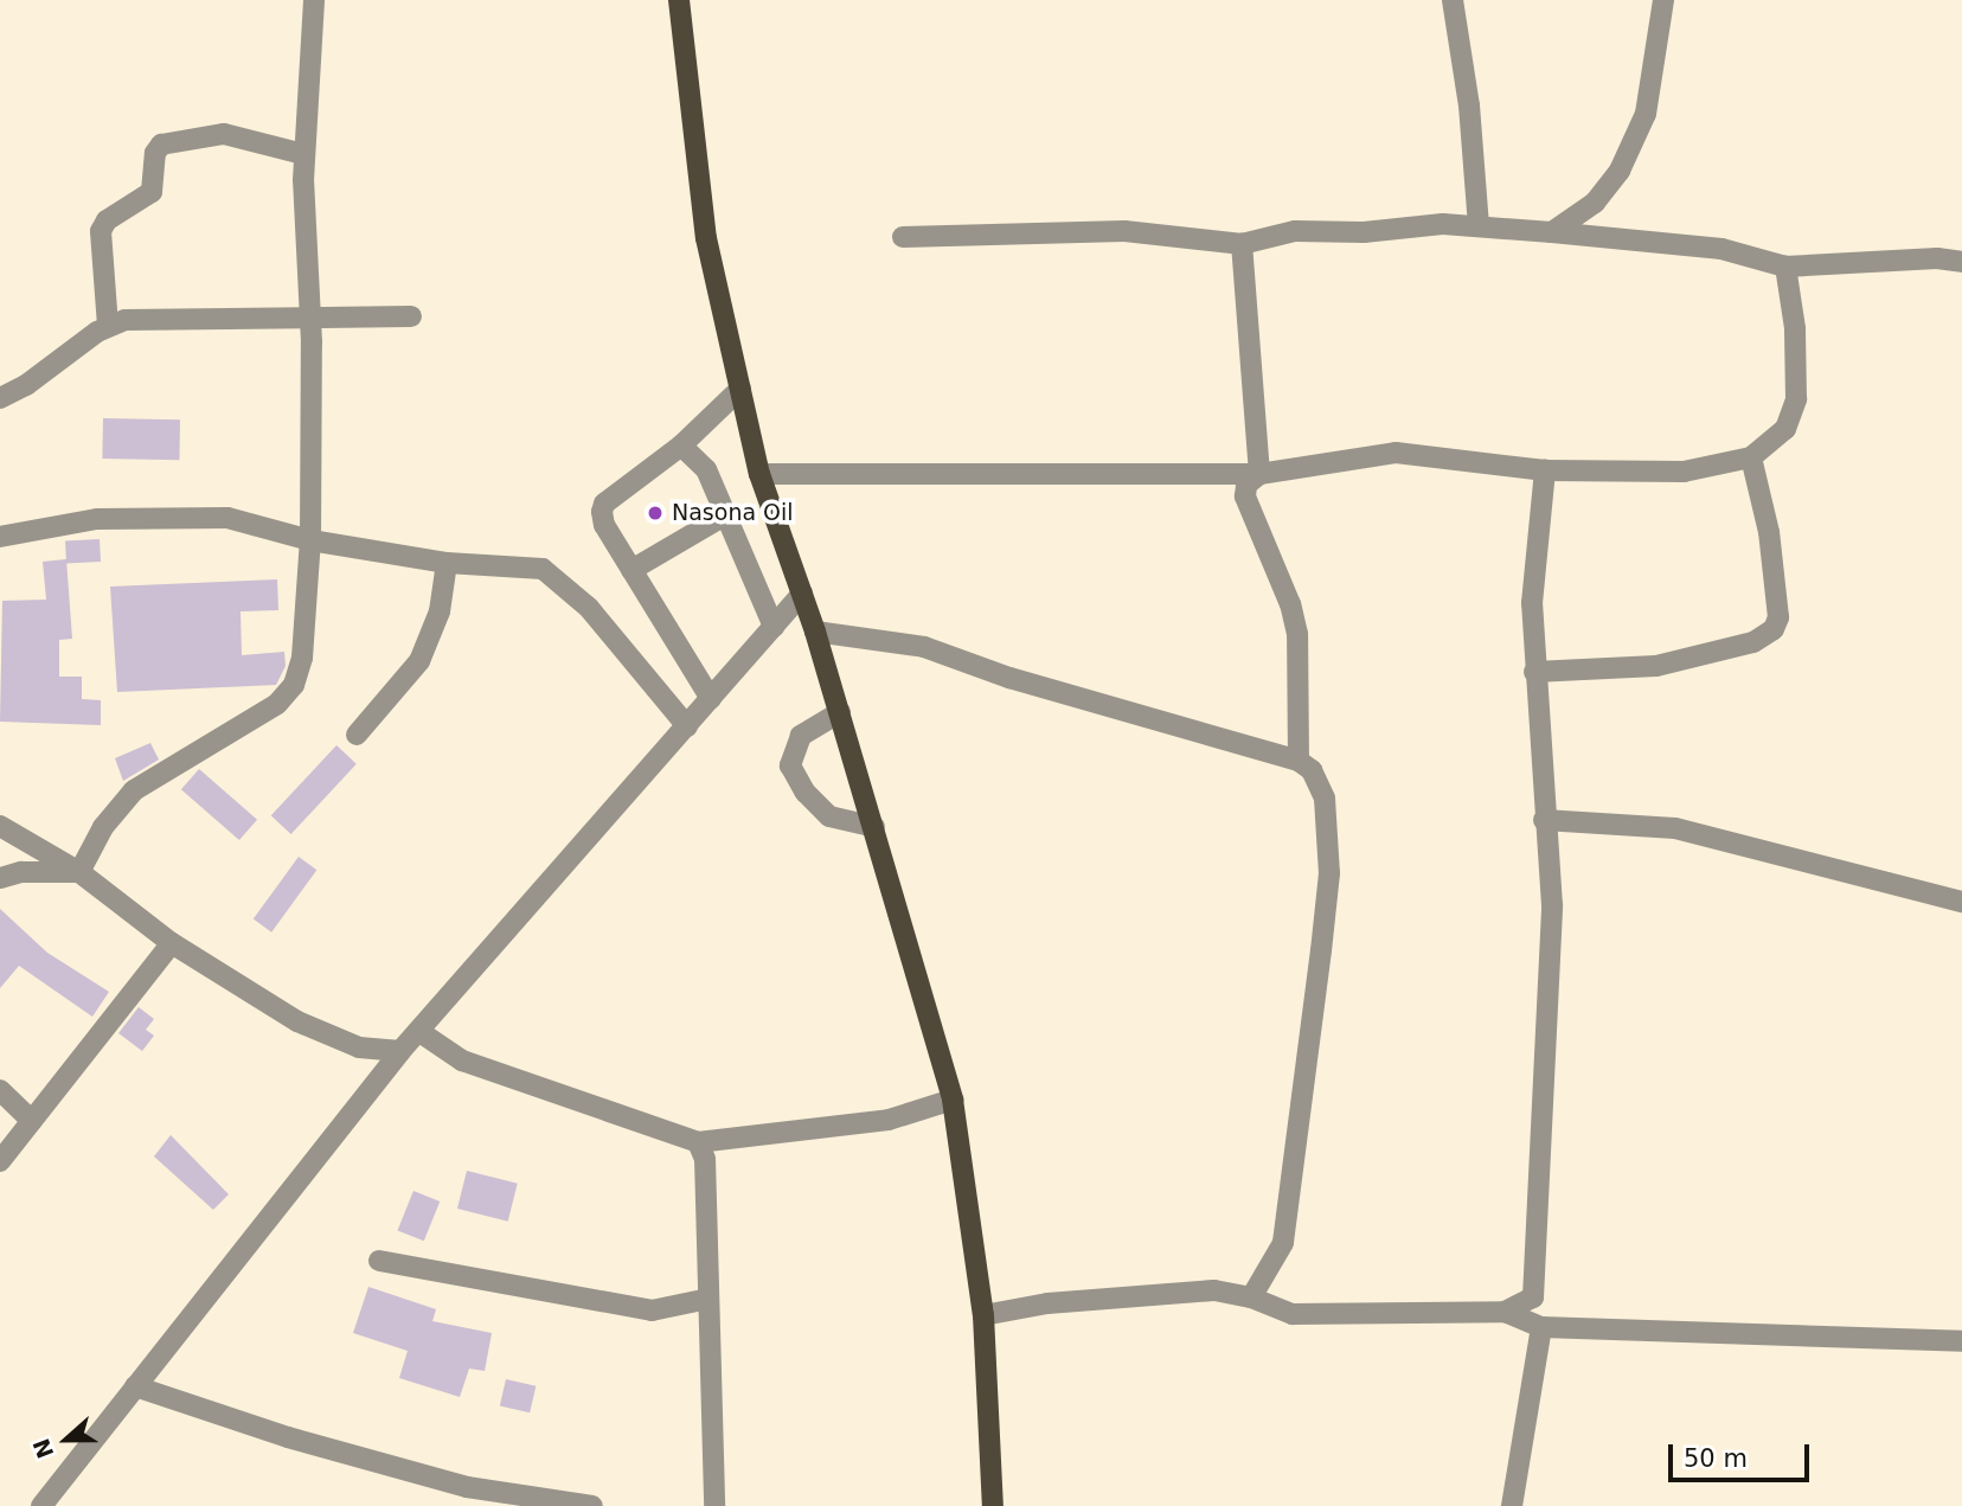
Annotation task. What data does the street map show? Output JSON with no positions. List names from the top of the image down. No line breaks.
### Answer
{"places":["Nasona Oil"],"scale_bar":"50 m","north":"left"}
